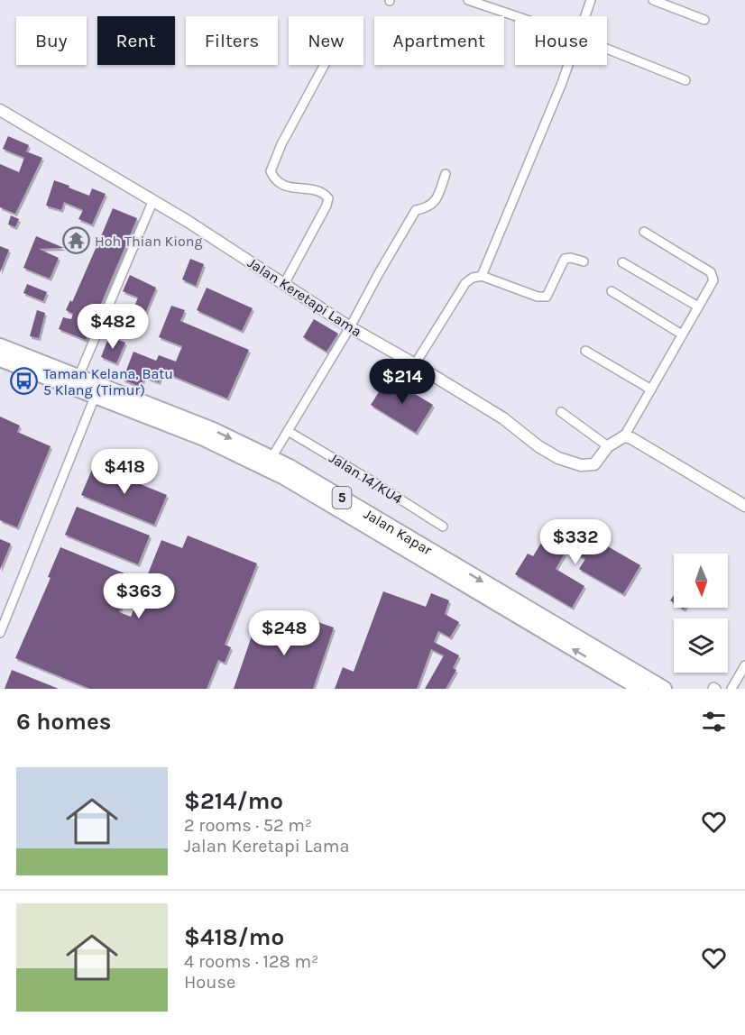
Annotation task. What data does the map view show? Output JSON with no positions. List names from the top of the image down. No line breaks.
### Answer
{"streets":{"highway":["5","Jalan Kapar"],"street":["Jalan Keretapi Lama","Jalan 14/KU4"]},"places":{"temple":["Hoh Thian Kiong"],"bus stop":["Taman Kelana, Batu 5 Klang (Timur)"]},"north":"bottom","page":{"chip":["Buy","Rent","Filters","New","Apartment","House"],"price":["$482","$214","$418","$332","$363","$248"],"heading":"6 homes","list":[{"name":"$214/mo","note":"2 rooms · 52 m² · Jalan Keretapi Lama"},{"name":"$418/mo","note":"4 rooms · 128 m² · House"}]}}
